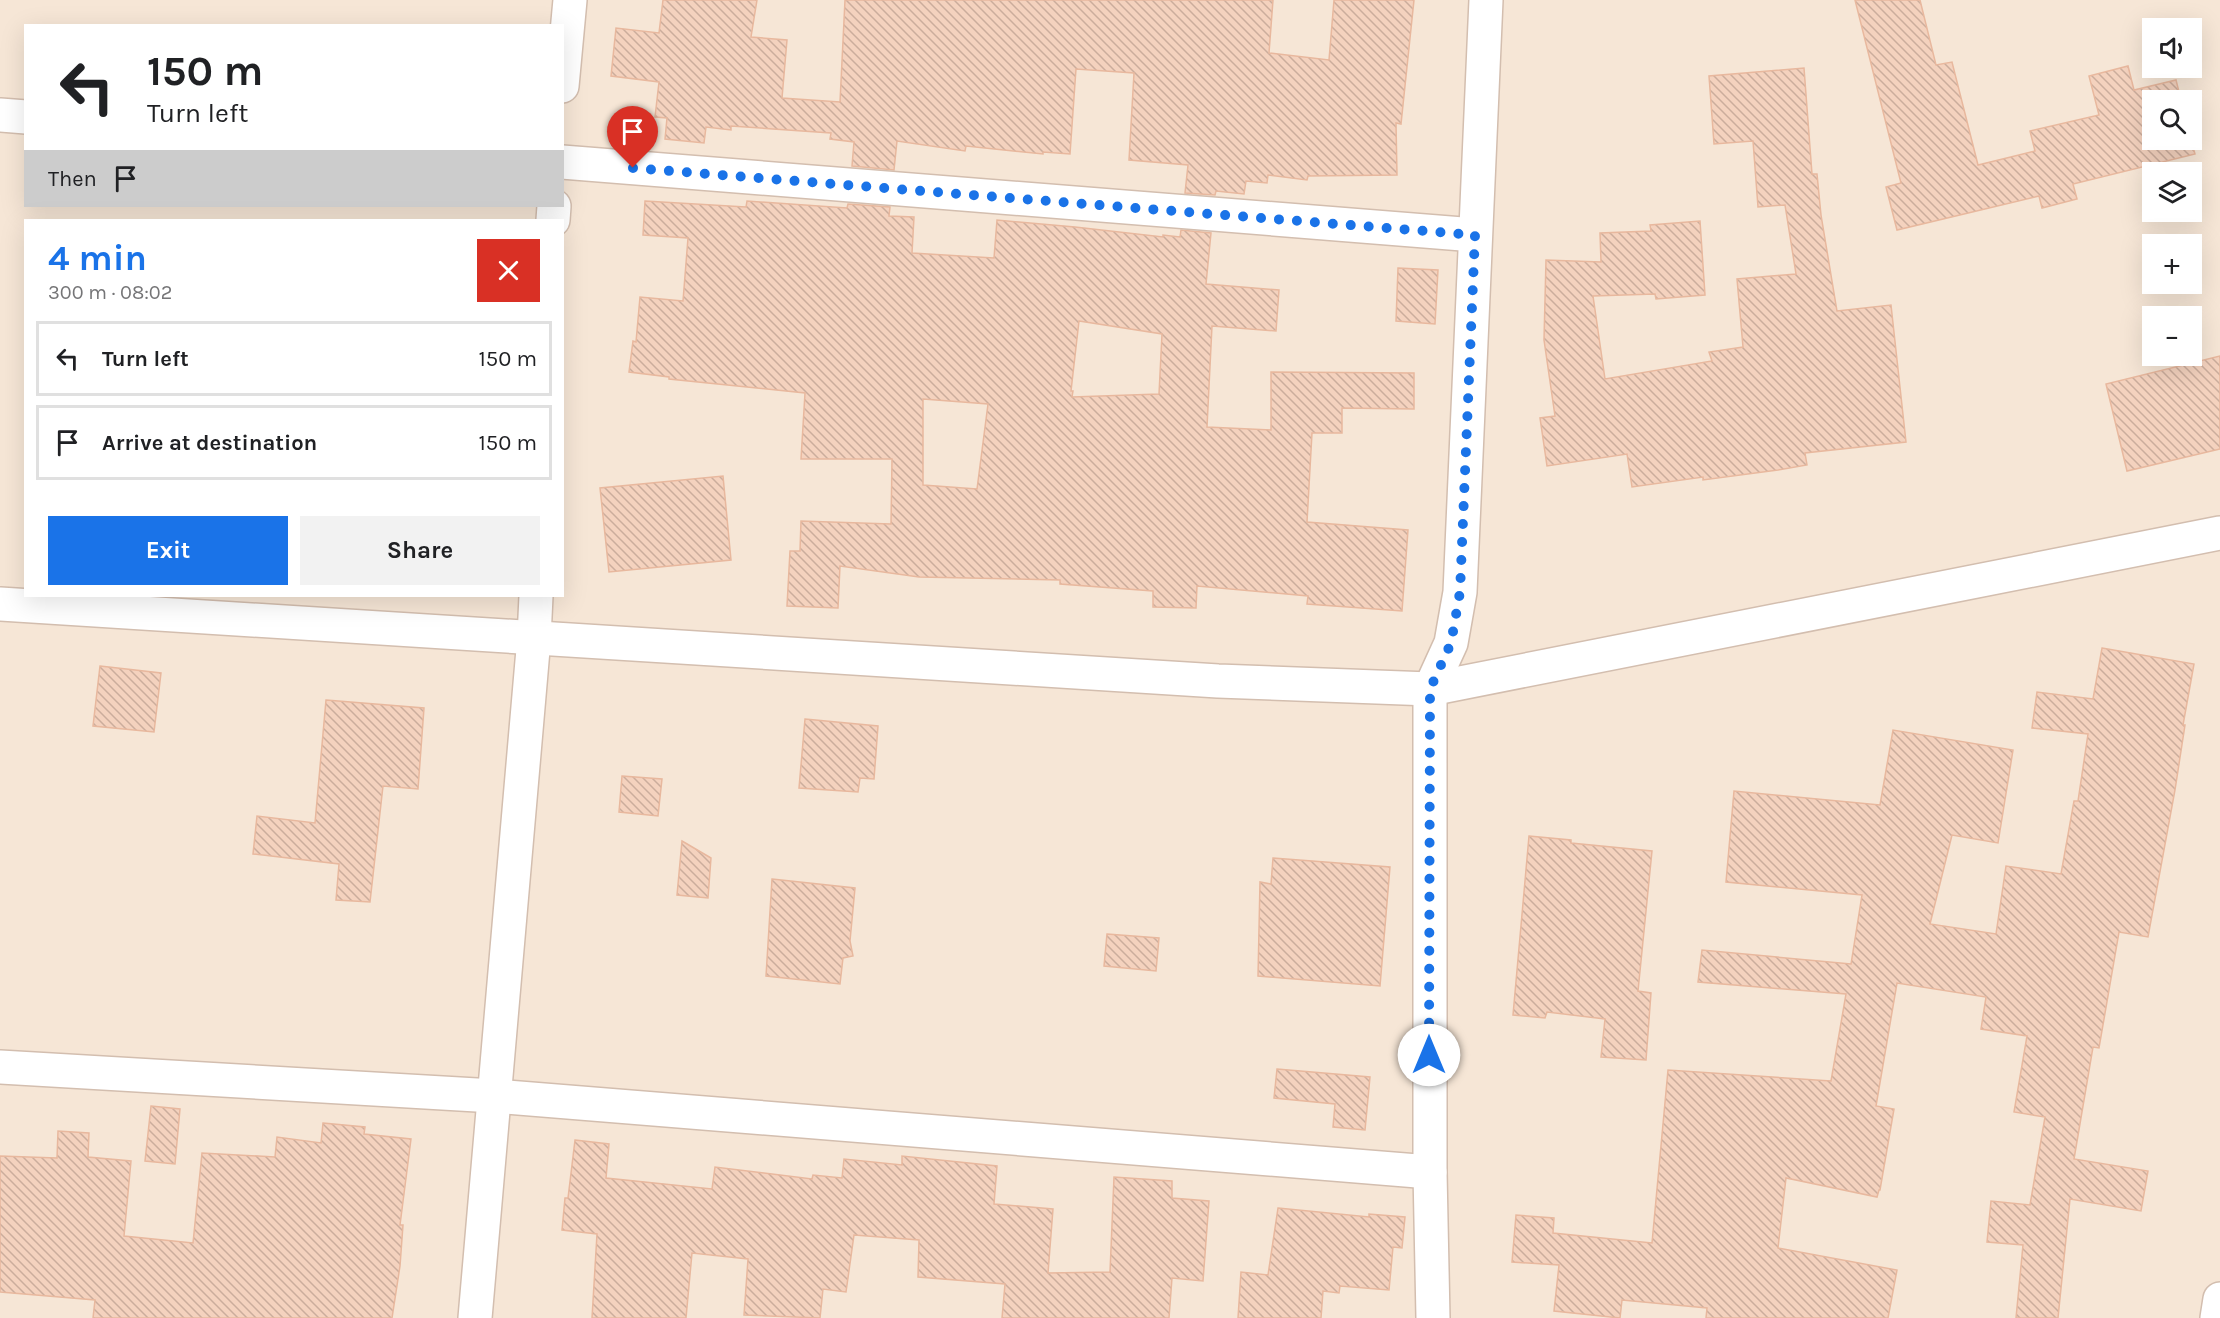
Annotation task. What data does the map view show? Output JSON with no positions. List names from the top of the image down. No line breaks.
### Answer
{"page":{"map_buttons":["+","−"],"turn":["150 m","Turn left"],"then":"Then","heading":["4 min","300 m · 08:02"],"list":[{"name":"Turn left","value":"150 m"},{"name":"Arrive at destination","value":"150 m"}],"buttons":["Exit","Share"]}}
